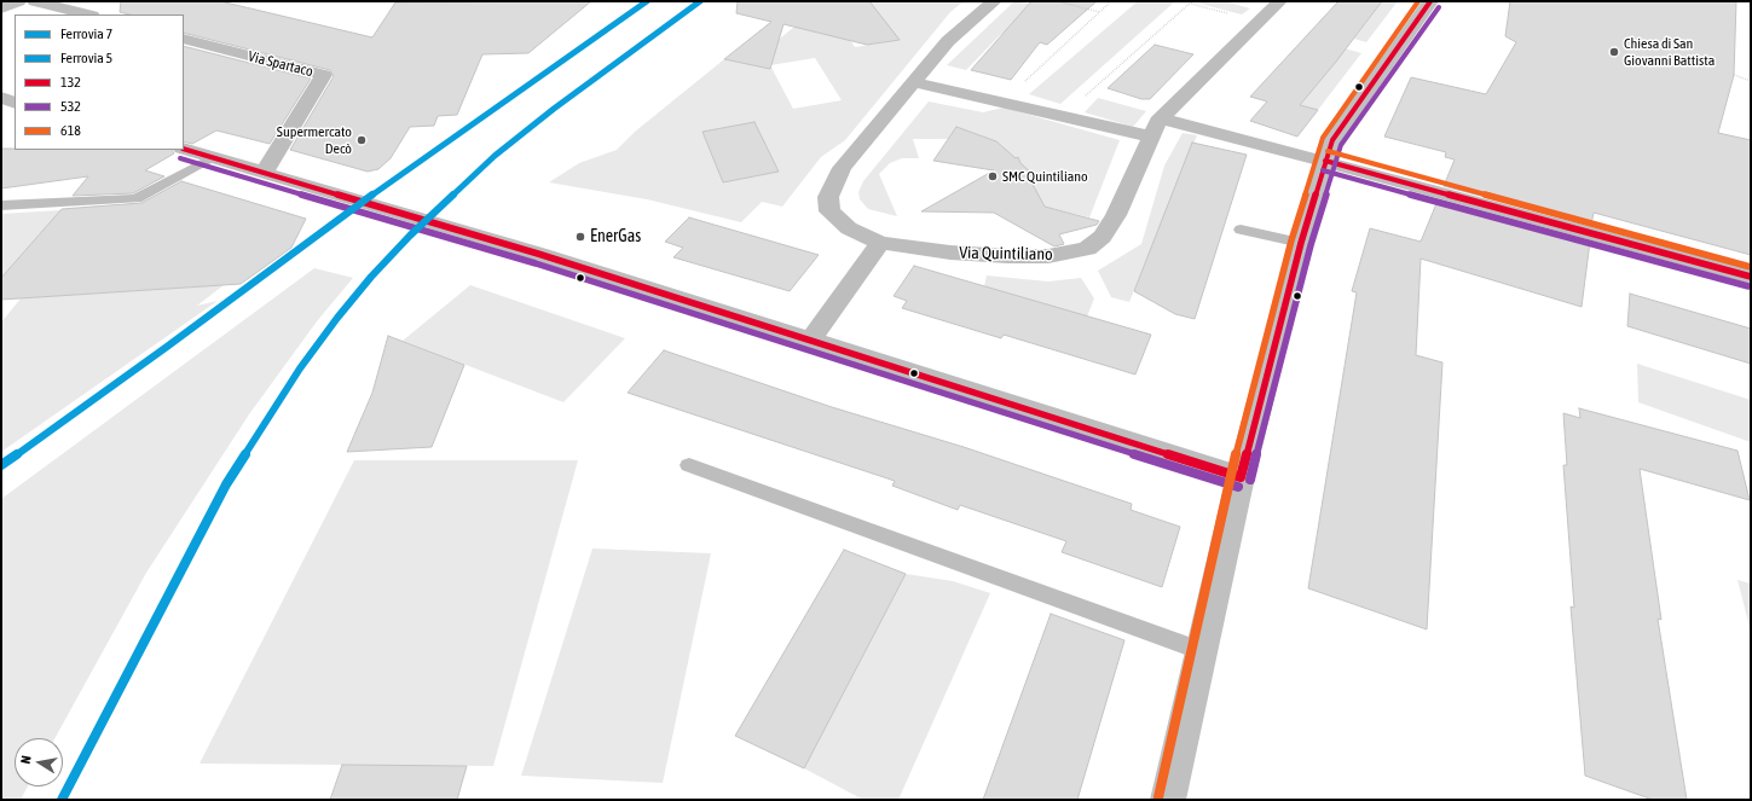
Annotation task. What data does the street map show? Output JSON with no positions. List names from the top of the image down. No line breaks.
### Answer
{"streets":{"street":["Via Spartaco","Via Quintiliano"]},"places":["Chiesa di San Giovanni Battista","Supermercato Decò","SMC Quintiliano","EnerGas"],"lines":["rail line 7","rail line 5","transit line 132","transit line 618","transit line 532"],"legend":["Ferrovia 7","Ferrovia 5","132","532","618"],"north":"left"}
